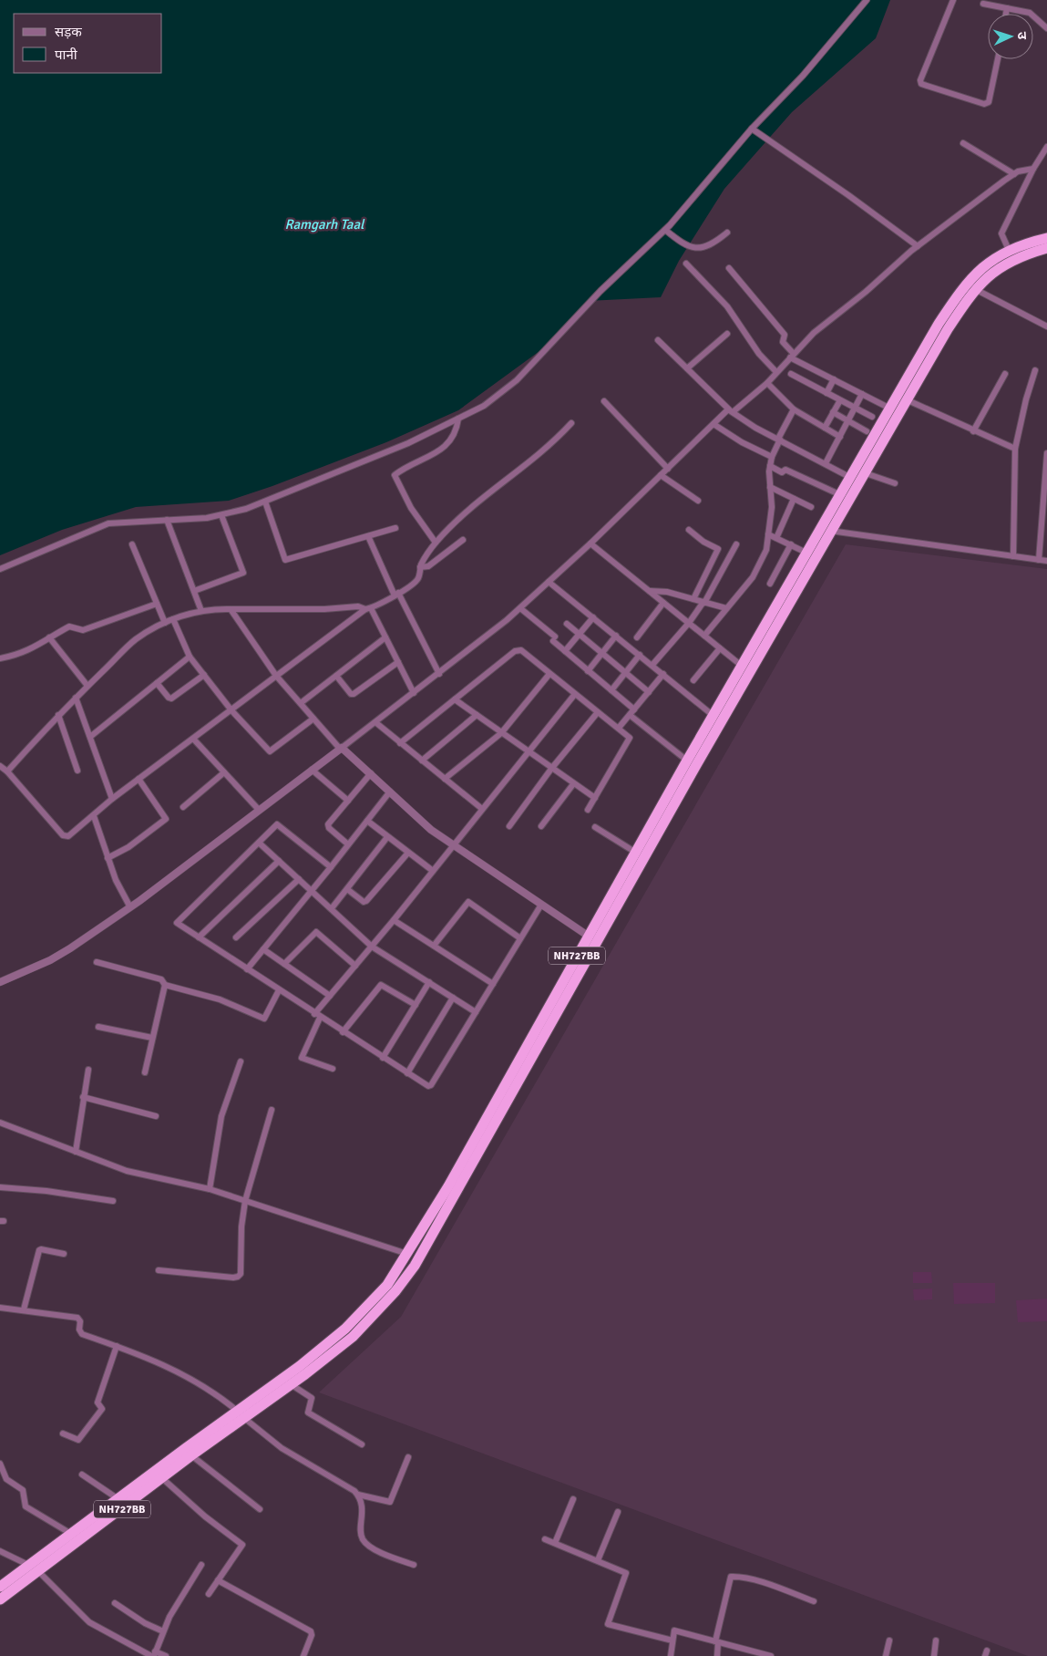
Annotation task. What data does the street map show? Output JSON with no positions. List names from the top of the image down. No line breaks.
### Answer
{"streets":{"highway":["NH727BB"]},"water":["Ramgarh Taal"],"legend":["सड़क","पानी"],"north":"right"}
